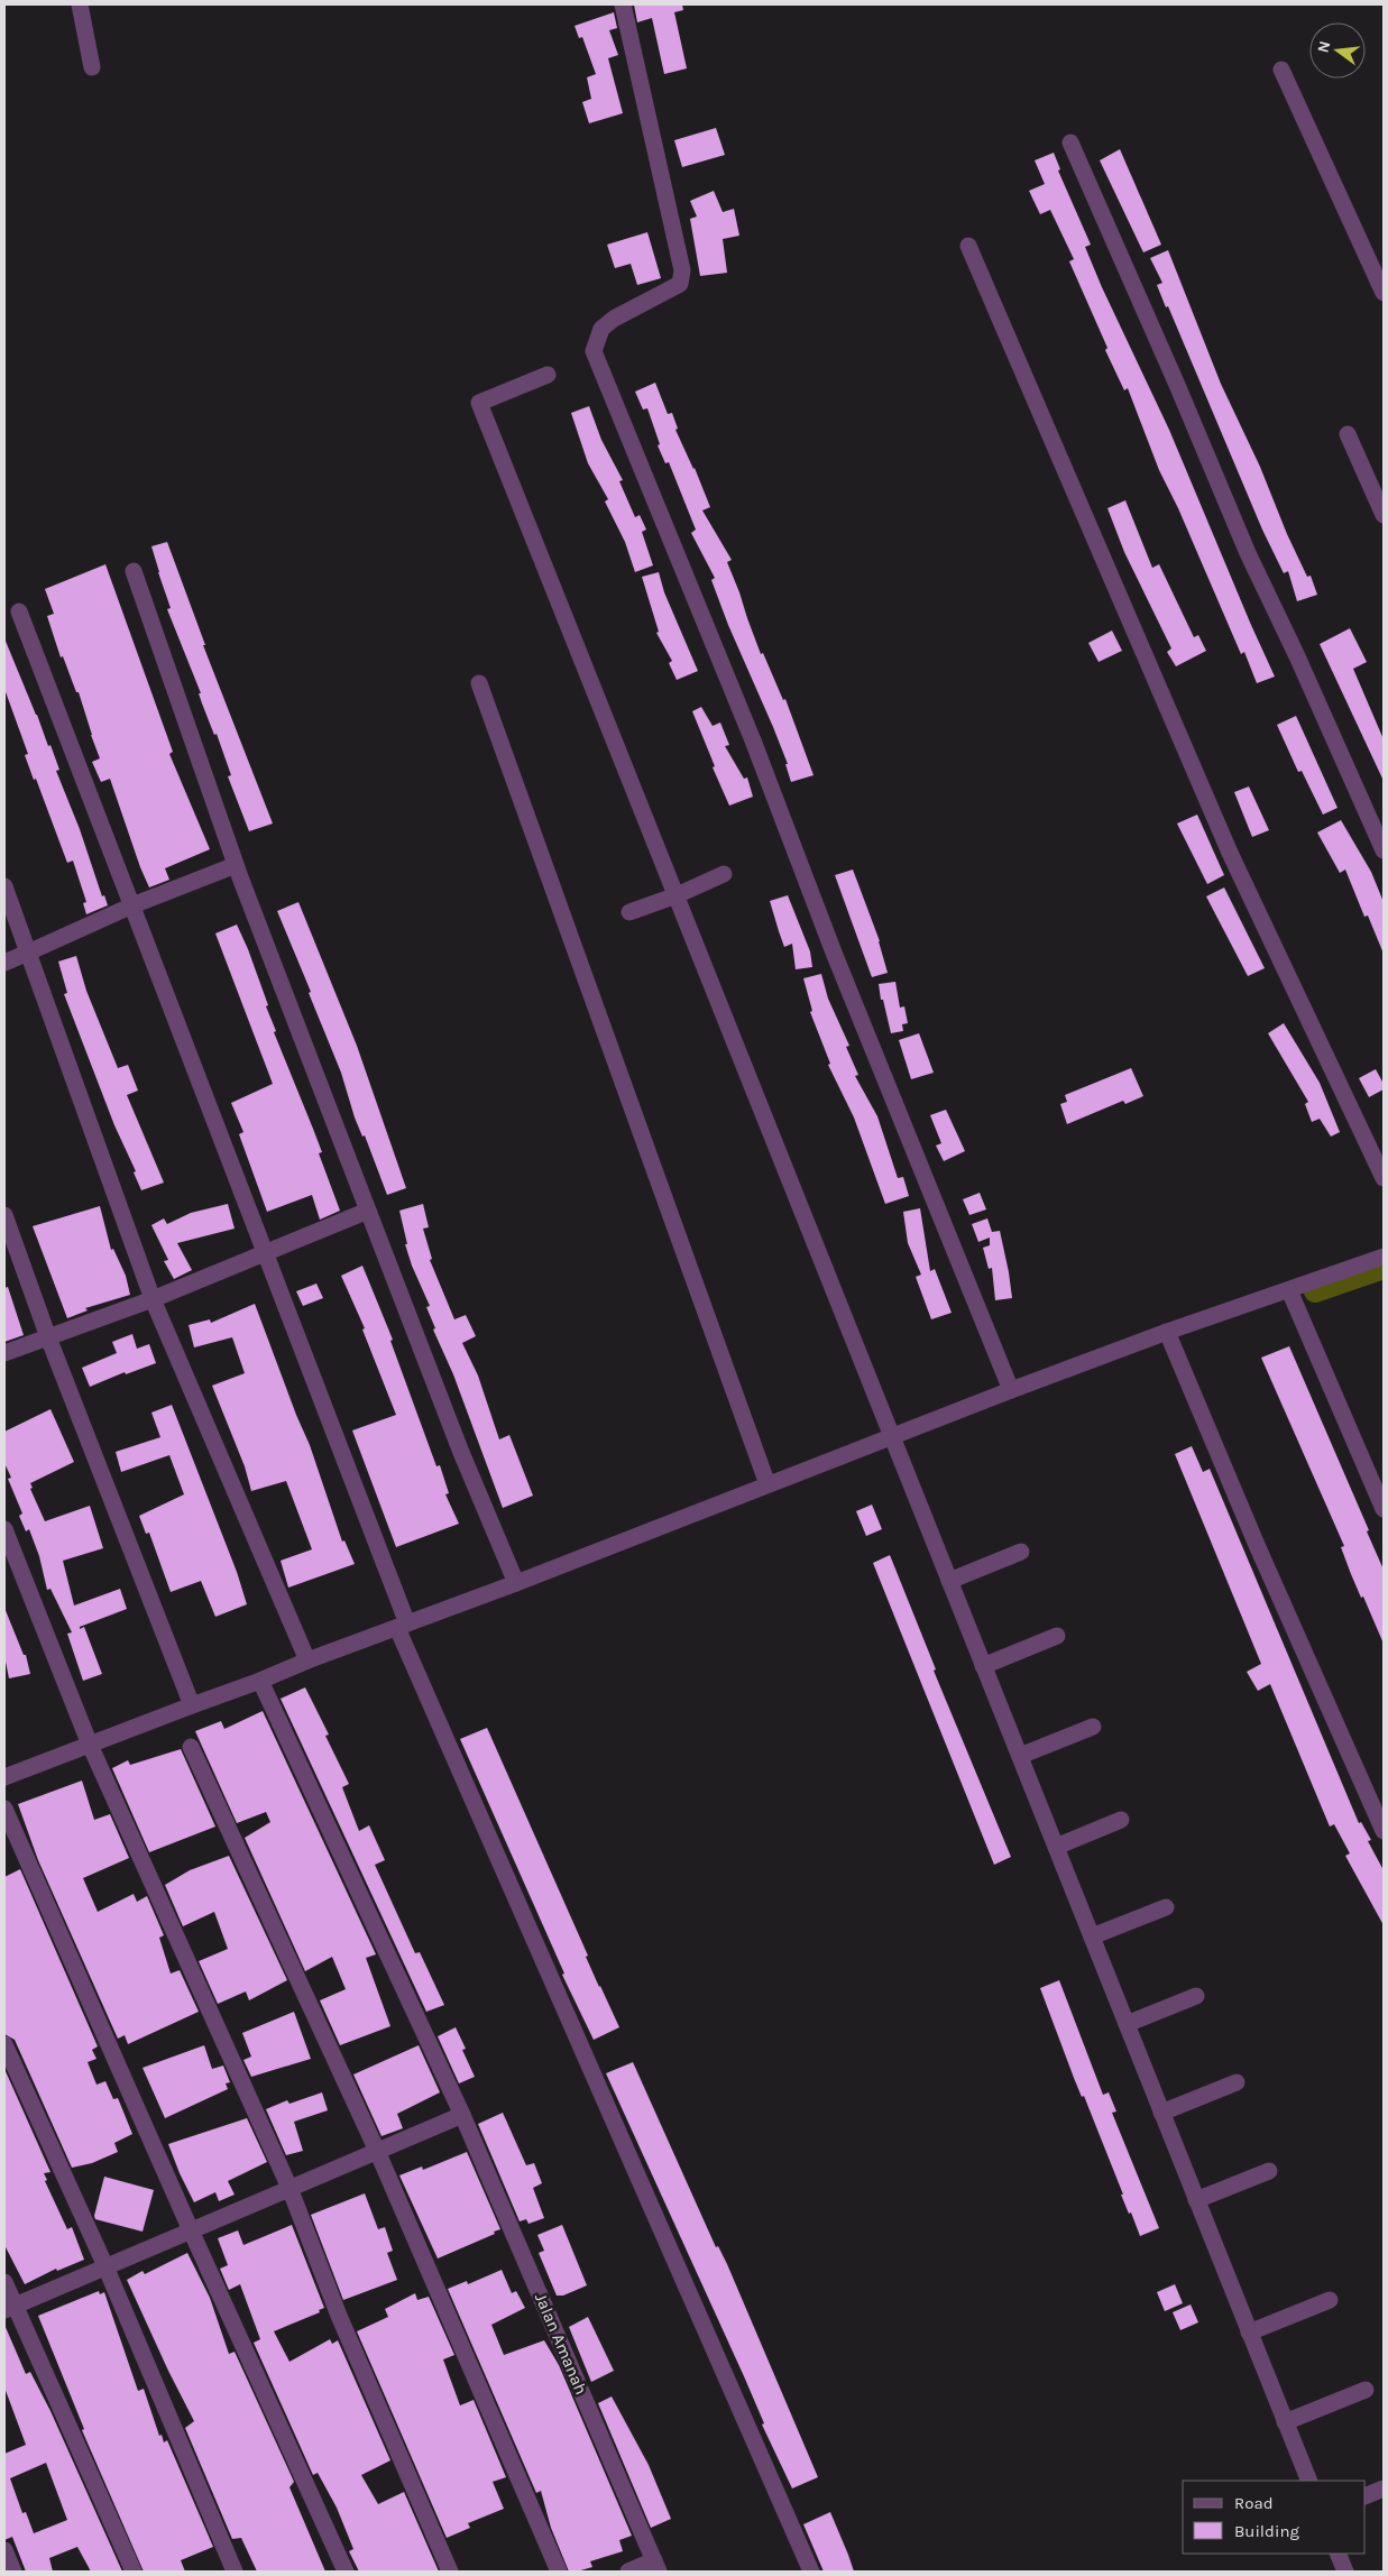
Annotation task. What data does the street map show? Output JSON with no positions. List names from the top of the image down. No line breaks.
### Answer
{"streets":{"street":["Jalan Amanah"]},"legend":["Road","Building"],"north":"left"}
